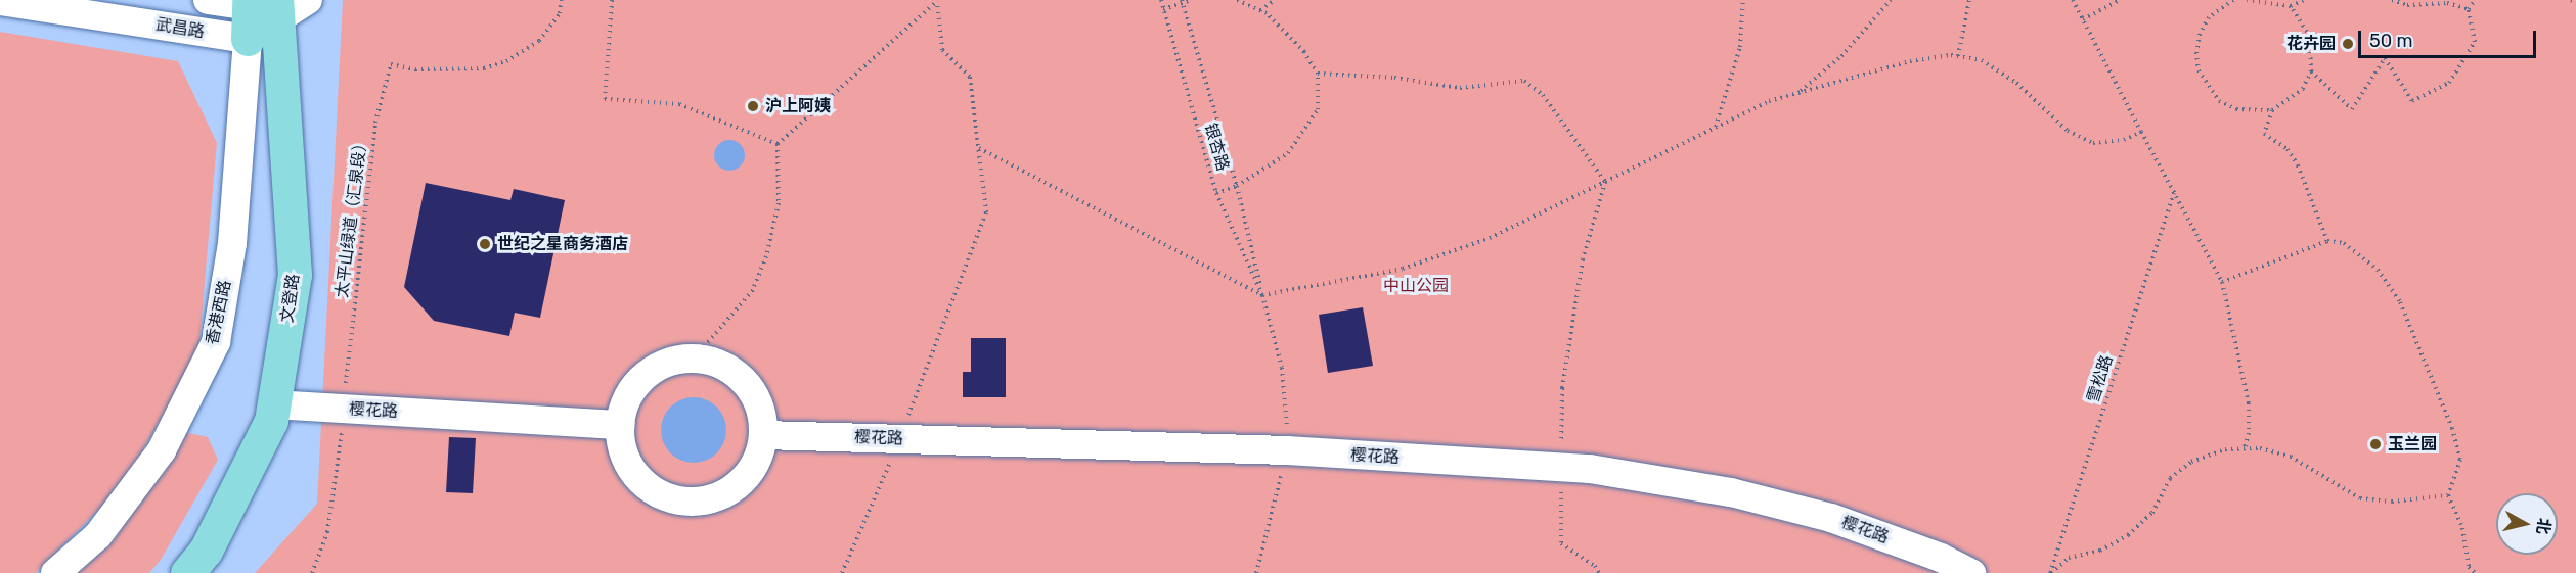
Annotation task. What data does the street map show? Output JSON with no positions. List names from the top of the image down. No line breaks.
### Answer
{"streets":{"main road":["文登路"],"street":["武昌路","香港西路","樱花路"],"path":["银杏路","太平山绿道（汇泉段）","雪松路"]},"crossings":[["武昌路","文登路"],["武昌路","香港西路"],["银杏路","樱花路"],["太平山绿道（汇泉段）","樱花路"],["文登路","香港西路"],["文登路","樱花路"]],"parks":["中山公园"],"places":["花卉园","沪上阿姨","世纪之星商务酒店","玉兰园"],"scale_bar":"50 m","north":"right"}
